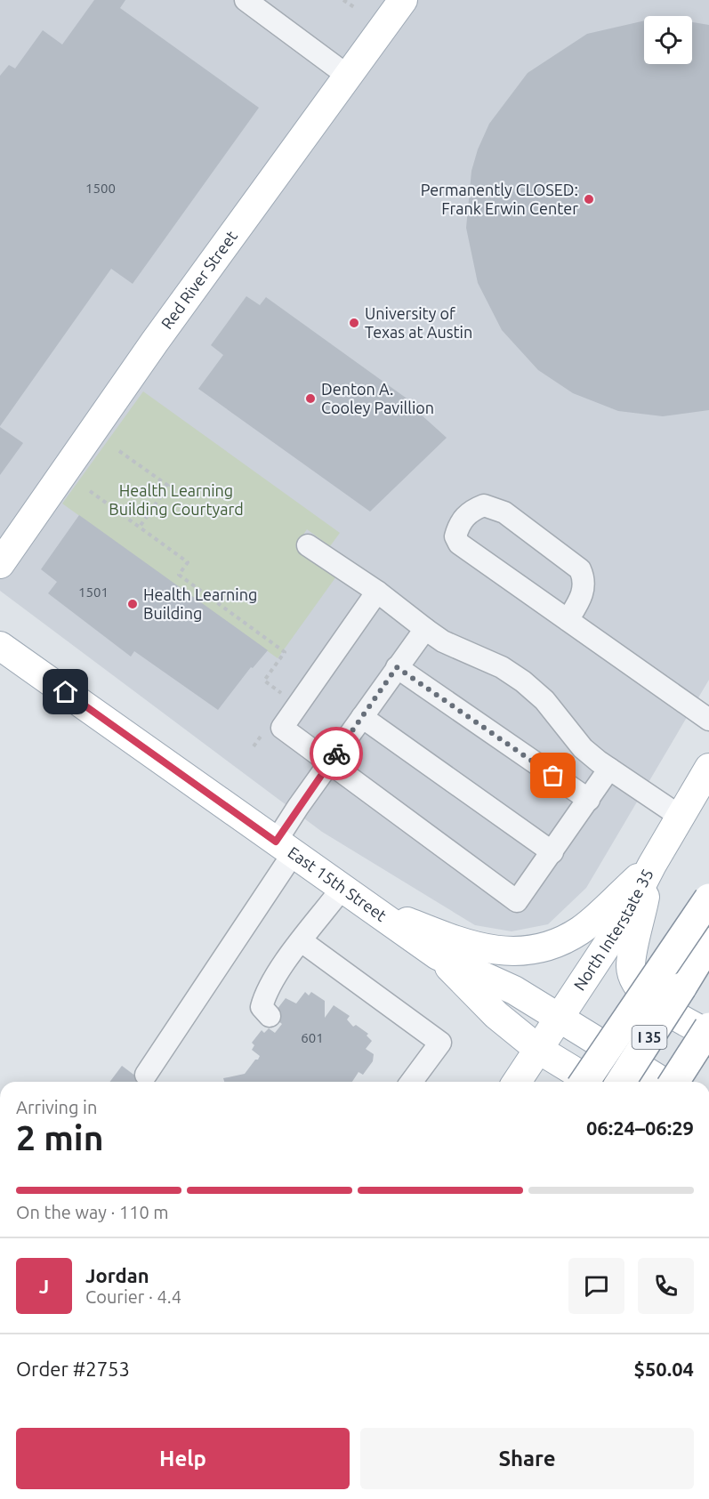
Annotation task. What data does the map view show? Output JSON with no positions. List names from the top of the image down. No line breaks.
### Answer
{"streets":{"highway":["I 35"],"main road":["Red River Street","East 15th Street","North Interstate 35"]},"crossings":[["East 15th Street","North Interstate 35"]],"parks":["Health Learning Building Courtyard"],"places":["Permanently CLOSED: Frank Erwin Center","University of Texas at Austin","Denton A. Cooley Pavillion","Health Learning Building"],"house_numbers":["1500","1501","601"],"page":{"heading":["2 min","Arriving in","06:24–06:29"],"panel":["Jordan","Courier · 4.4","Order #2753","$50.04"],"bar":"On the way · 110 m","round":"J","buttons":["Help","Share"]}}
